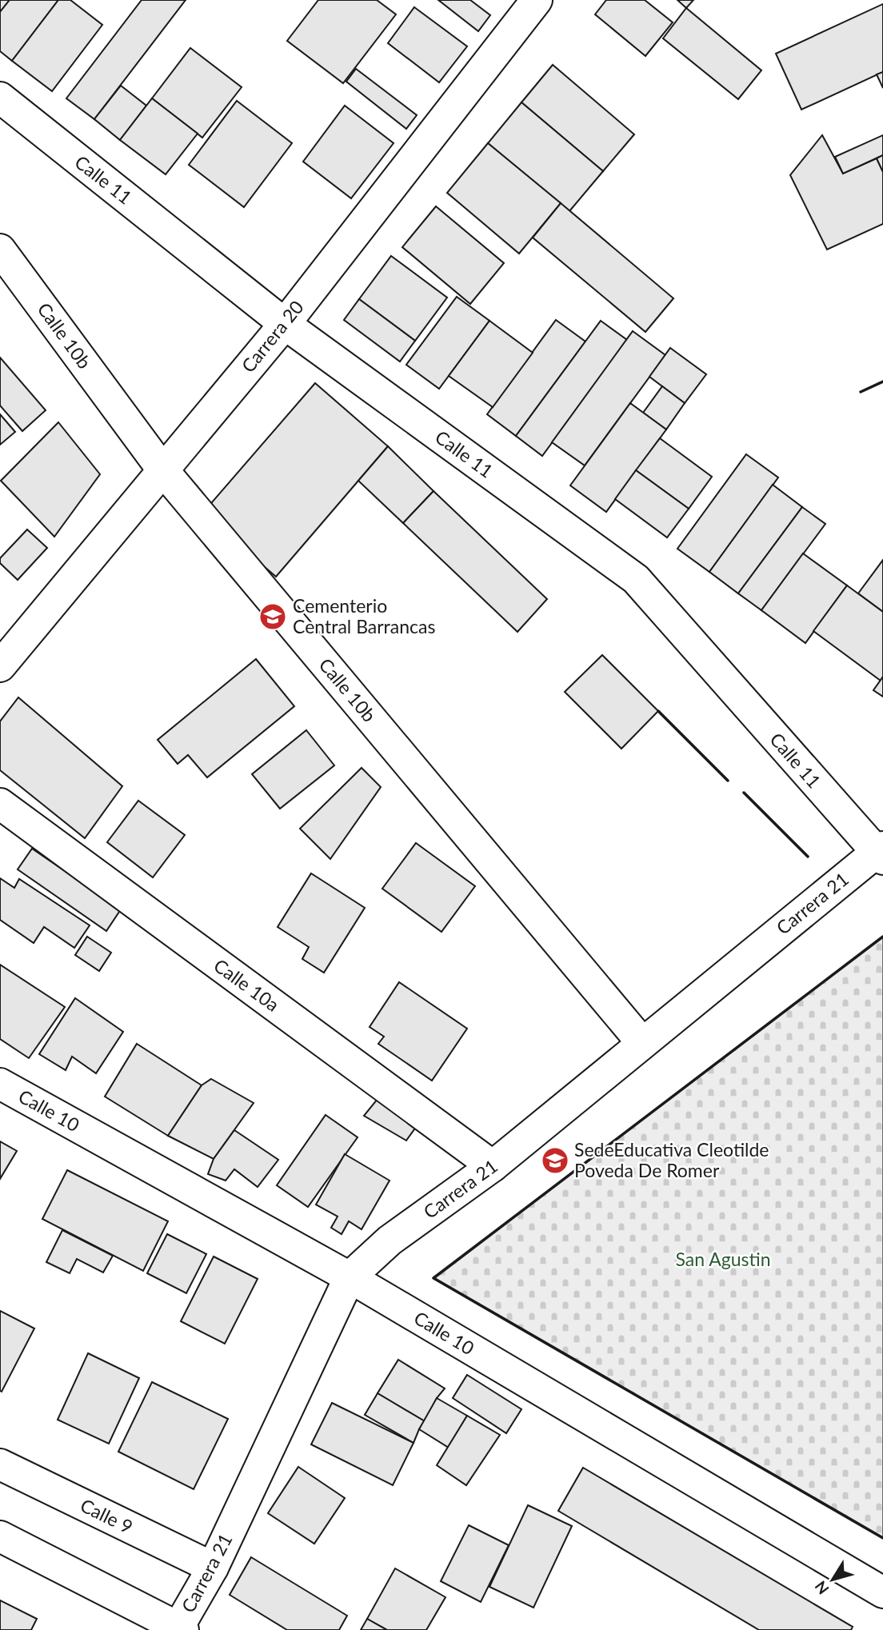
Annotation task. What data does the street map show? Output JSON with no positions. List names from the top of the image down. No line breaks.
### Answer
{"streets":{"street":["Calle 11","Calle 10b","Carrera 20","Carrera 21","Calle 10a","Calle 10","Calle 9"]},"crossings":[["Calle 11","Carrera 20"],["Calle 11","Carrera 21"],["Calle 10b","Carrera 20"],["Calle 10b","Carrera 21"],["Carrera 21","Calle 10a"],["Carrera 21","Calle 10"],["Carrera 21","Calle 9"]],"parks":["San Agustin"],"places":{"school or university":["Cementerio Central Barrancas","SedeEducativa Cleotilde Poveda De Romer"]},"north":"bottom left"}
